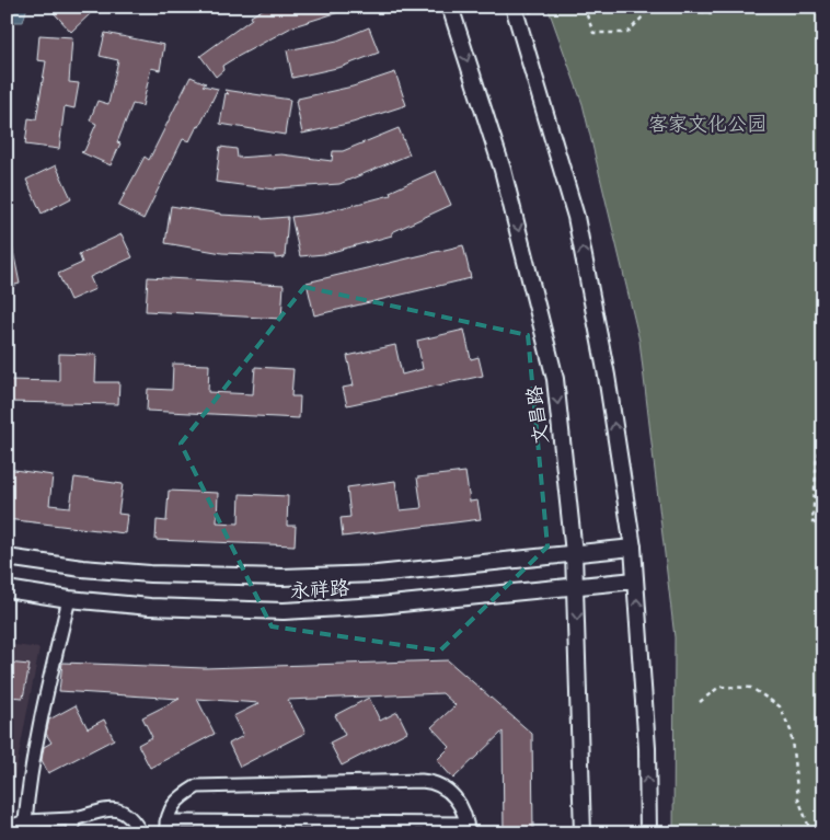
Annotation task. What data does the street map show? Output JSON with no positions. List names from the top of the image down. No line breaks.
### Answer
{"streets":{"street":["文昌路","永祥路"]},"crossings":[["文昌路","永祥路"]],"parks":["客家文化公园"]}
